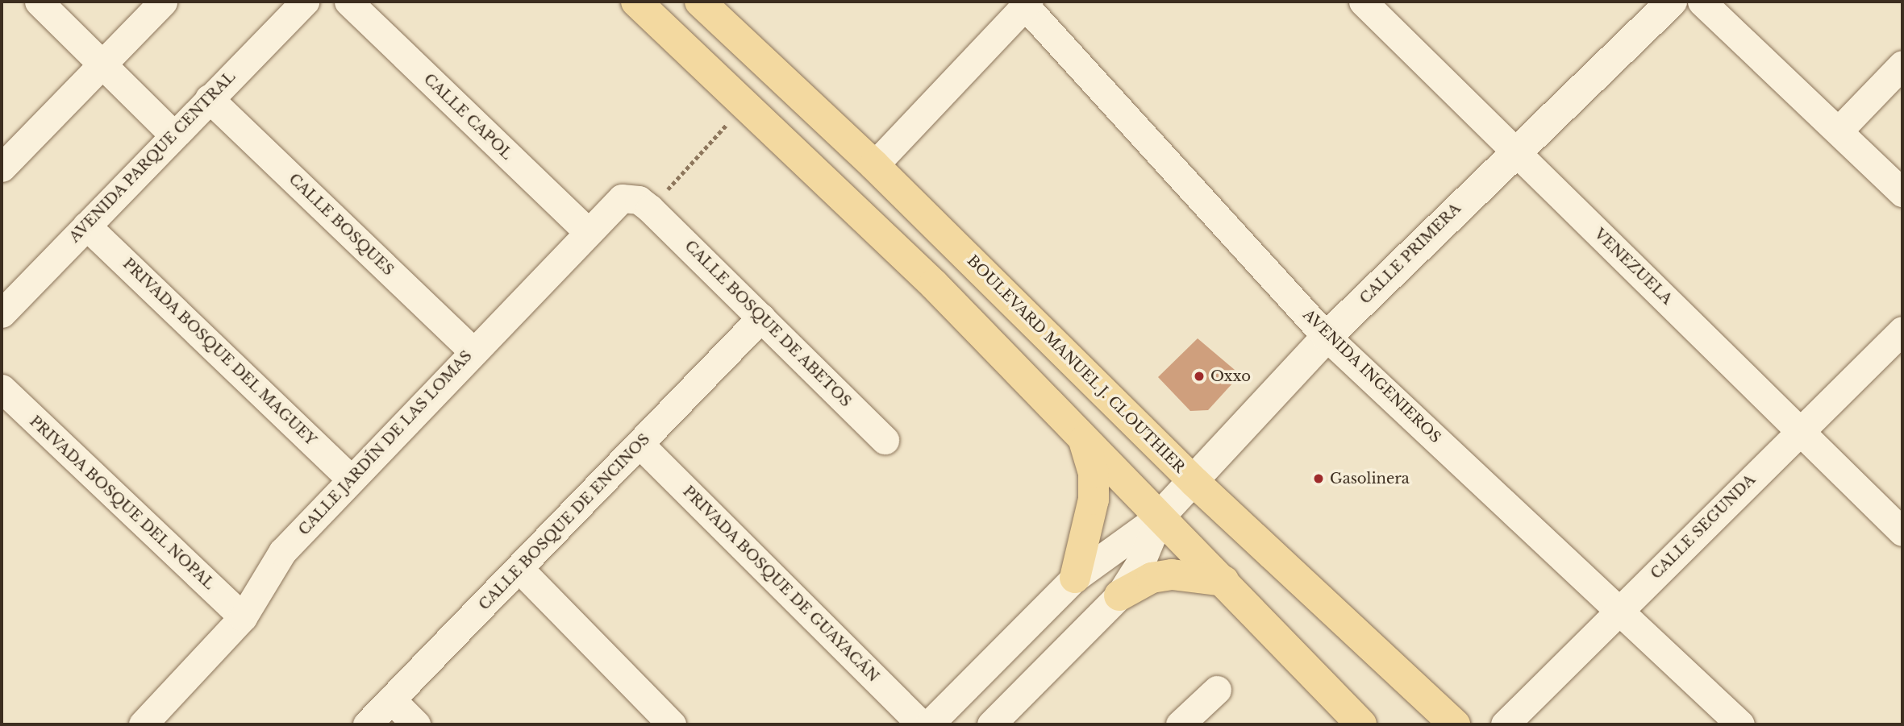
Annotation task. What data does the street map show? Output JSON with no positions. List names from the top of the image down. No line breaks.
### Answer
{"streets":{"main road":["BOULEVARD MANUEL J. CLOUTHIER"],"street":["CALLE CAPOL","AVENIDA PARQUE CENTRAL","CALLE BOSQUES","CALLE PRIMERA","VENEZUELA","CALLE BOSQUE DE ABETOS","PRIVADA BOSQUE DEL MAGUEY","AVENIDA INGENIEROS","CALLE JARDÍN DE LAS LOMAS","PRIVADA BOSQUE DEL NOPAL","CALLE BOSQUE DE ENCINOS","CALLE SEGUNDA","PRIVADA BOSQUE DE GUAYACÁN"]},"crossings":[["CALLE CAPOL","CALLE JARDÍN DE LAS LOMAS"],["AVENIDA PARQUE CENTRAL","CALLE BOSQUES"],["AVENIDA PARQUE CENTRAL","PRIVADA BOSQUE DEL MAGUEY"],["CALLE BOSQUES","CALLE JARDÍN DE LAS LOMAS"],["CALLE PRIMERA","VENEZUELA"],["CALLE PRIMERA","BOULEVARD MANUEL J. CLOUTHIER"],["CALLE PRIMERA","AVENIDA INGENIEROS"],["VENEZUELA","CALLE SEGUNDA"],["CALLE BOSQUE DE ABETOS","CALLE JARDÍN DE LAS LOMAS"],["CALLE BOSQUE DE ABETOS","CALLE BOSQUE DE ENCINOS"],["PRIVADA BOSQUE DEL MAGUEY","CALLE JARDÍN DE LAS LOMAS"],["AVENIDA INGENIEROS","CALLE SEGUNDA"],["CALLE JARDÍN DE LAS LOMAS","PRIVADA BOSQUE DEL NOPAL"],["CALLE BOSQUE DE ENCINOS","PRIVADA BOSQUE DE GUAYACÁN"]],"places":["Oxxo","Gasolinera"]}
